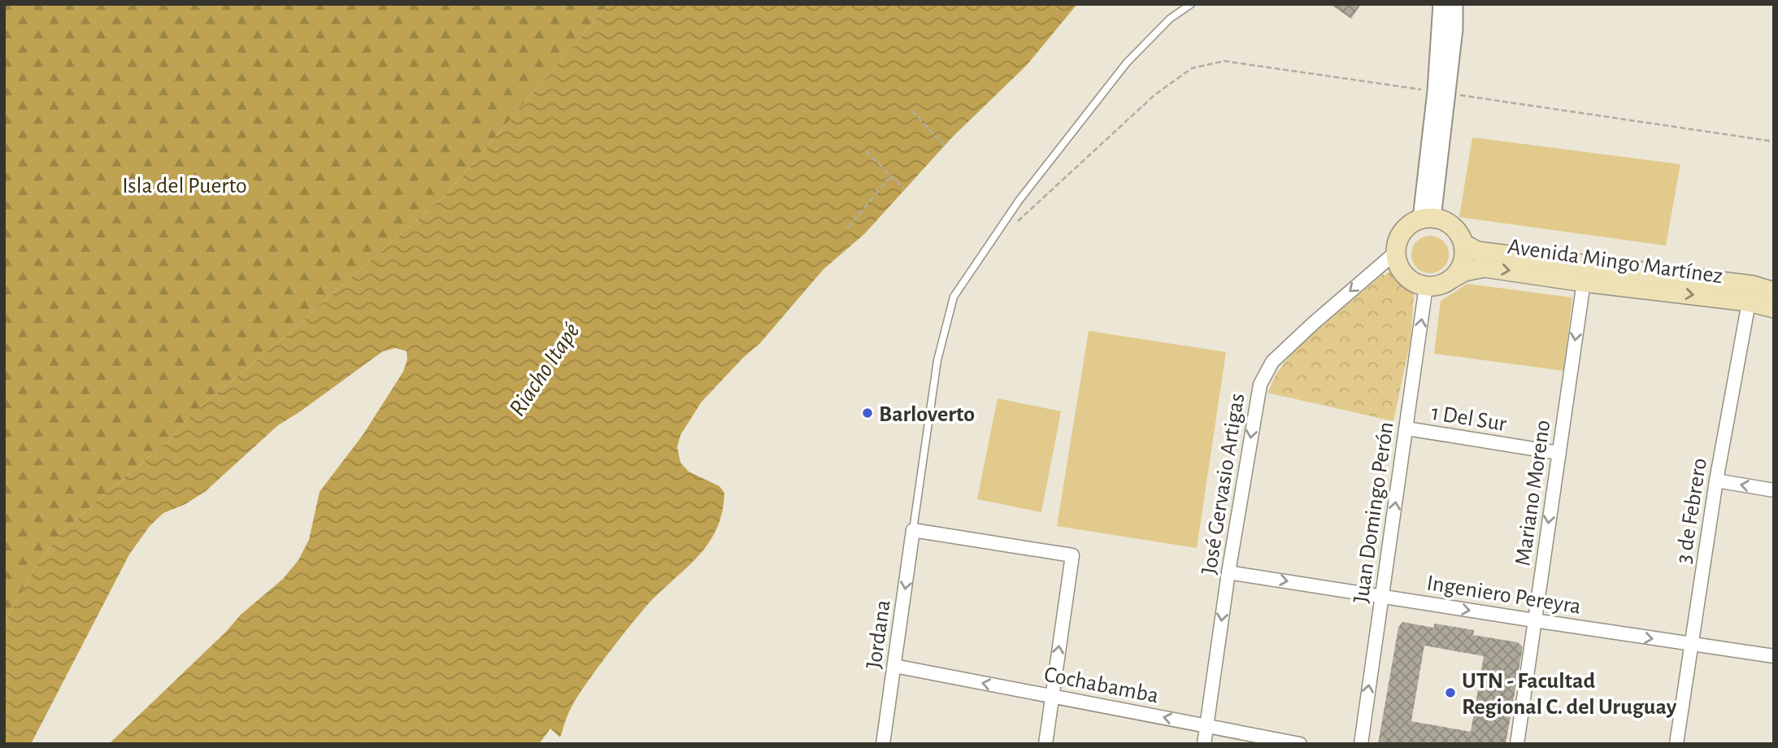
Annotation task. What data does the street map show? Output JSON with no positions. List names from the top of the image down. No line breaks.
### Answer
{"streets":{"main road":["Avenida Mingo Martínez"],"street":["1 Del Sur","José Gervasio Artigas","Mariano Moreno","3 de Febrero","Juan Domingo Perón","Ingeniero Pereyra","Jordana","Cochabamba"]},"crossings":[["Avenida Mingo Martínez","José Gervasio Artigas"],["Avenida Mingo Martínez","Mariano Moreno"],["Avenida Mingo Martínez","3 de Febrero"],["Avenida Mingo Martínez","Juan Domingo Perón"],["1 Del Sur","Mariano Moreno"],["1 Del Sur","Juan Domingo Perón"],["José Gervasio Artigas","Juan Domingo Perón"],["José Gervasio Artigas","Ingeniero Pereyra"],["José Gervasio Artigas","Cochabamba"],["Mariano Moreno","Ingeniero Pereyra"],["3 de Febrero","Ingeniero Pereyra"],["Juan Domingo Perón","Ingeniero Pereyra"],["Jordana","Cochabamba"]],"one_way":["José Gervasio Artigas","Mariano Moreno","Juan Domingo Perón","Ingeniero Pereyra","Jordana","Cochabamba"],"water":["Riacho Itapé"],"parks":["Isla del Puerto"],"places":["Barloverto","UTN - Facultad Regional C. del Uruguay"]}
